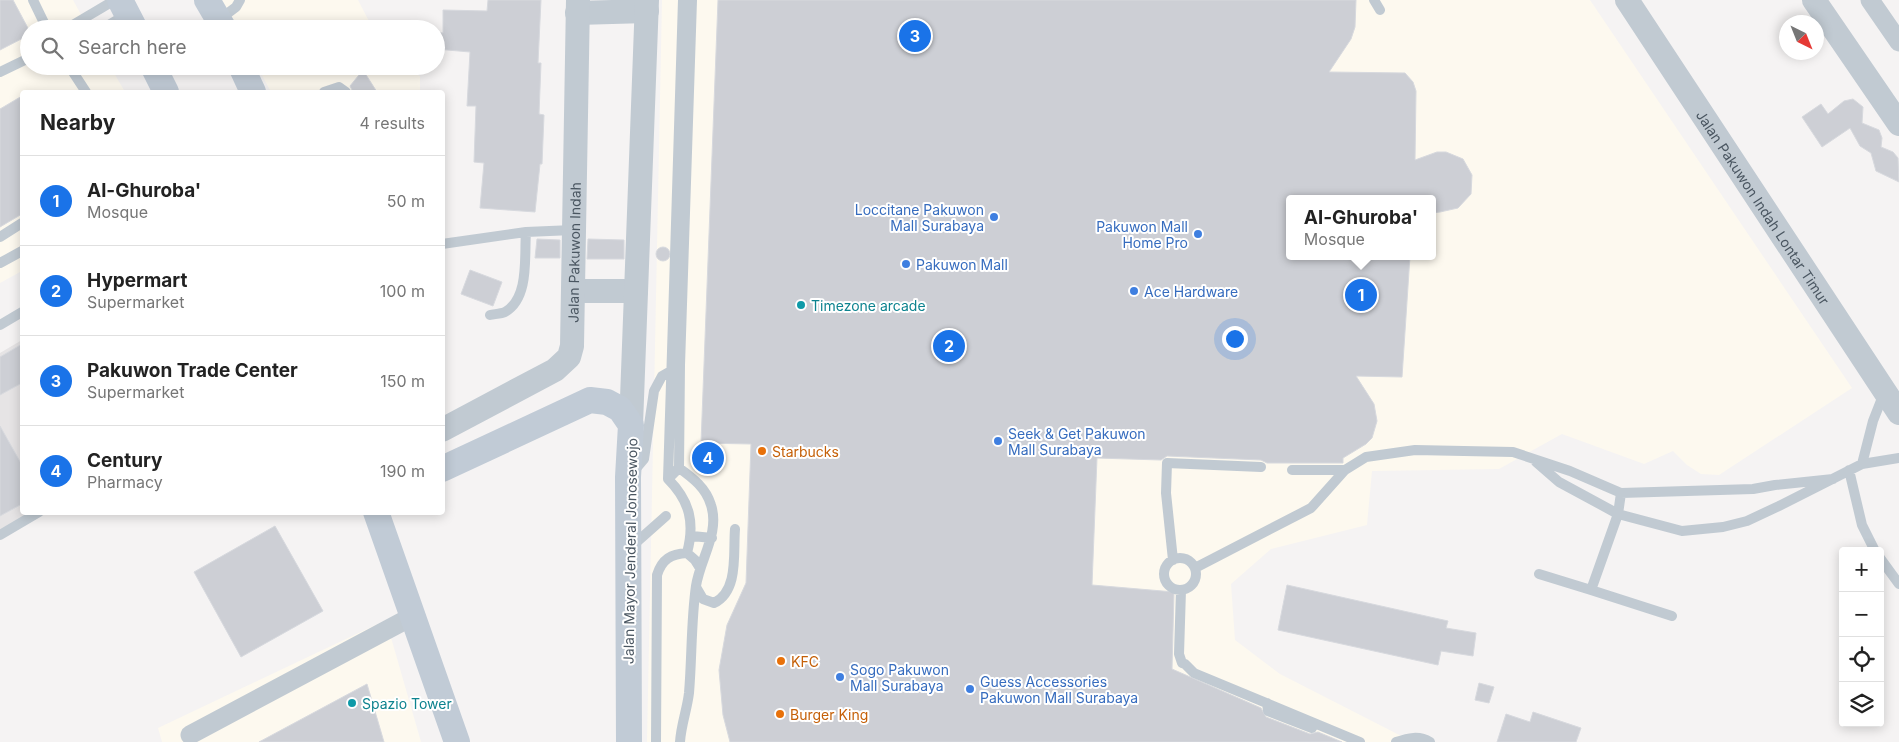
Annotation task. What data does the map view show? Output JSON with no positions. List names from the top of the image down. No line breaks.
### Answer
{"streets":{"main road":["Jalan Mayor Jenderal Jonosewojo"],"street":["Jalan Pakuwon Indah Lontar Timur","Jalan Pakuwon Indah"]},"places":["Loccitane Pakuwon Mall Surabaya","Pakuwon Mall Home Pro","Pakuwon Mall","Ace Hardware","Timezone arcade","Seek & Get Pakuwon Mall Surabaya","Starbucks","KFC","Sogo Pakuwon Mall Surabaya","Guess Accessories Pakuwon Mall Surabaya","Spazio Tower","Burger King"],"north":"bottom right","page":{"pins":["3","1","2","4"],"search":"Search here","heading":["Nearby","4 results"],"list":[{"mark":"1","name":"Al-Ghuroba'","note":"Mosque","value":"50 m"},{"mark":"2","name":"Hypermart","note":"Supermarket","value":"100 m"},{"mark":"3","name":"Pakuwon Trade Center","note":"Supermarket","value":"150 m"},{"mark":"4","name":"Century","note":"Pharmacy","value":"190 m"}],"popup":["Al-Ghuroba'","Mosque"],"map_buttons":["+","−"]}}
